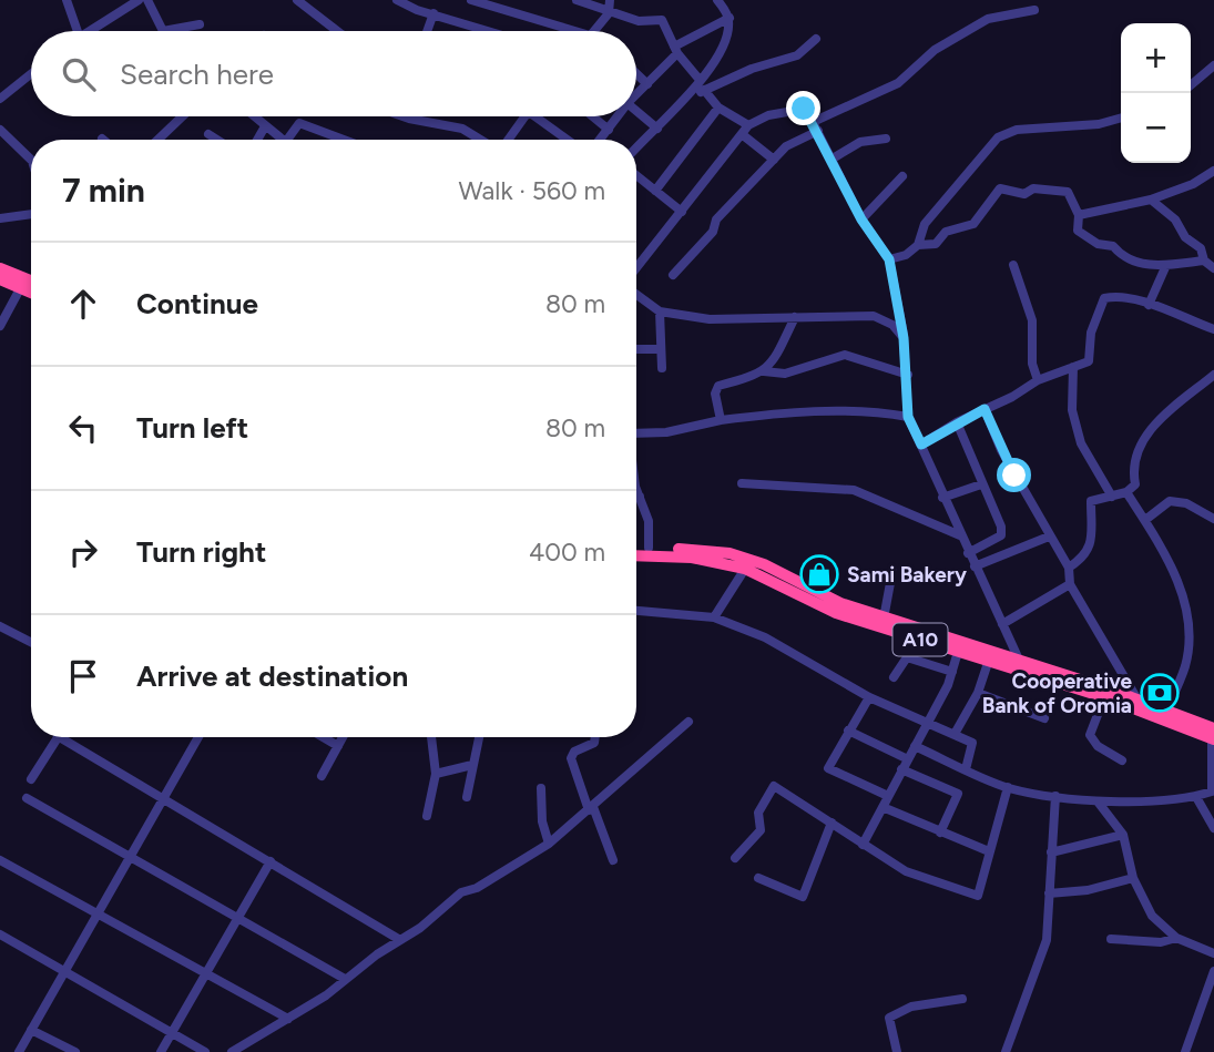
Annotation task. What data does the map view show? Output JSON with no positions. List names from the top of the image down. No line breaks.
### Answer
{"streets":{"highway":["A10"]},"places":{"shop":["Sami Bakery"],"bank":["Cooperative Bank of Oromia"]},"page":{"map_buttons":["+","−"],"search":"Search here","heading":["7 min","Walk · 560 m"],"list":[["Continue","80 m"],["Turn left","80 m"],["Turn right","400 m"],"Arrive at destination"]}}
